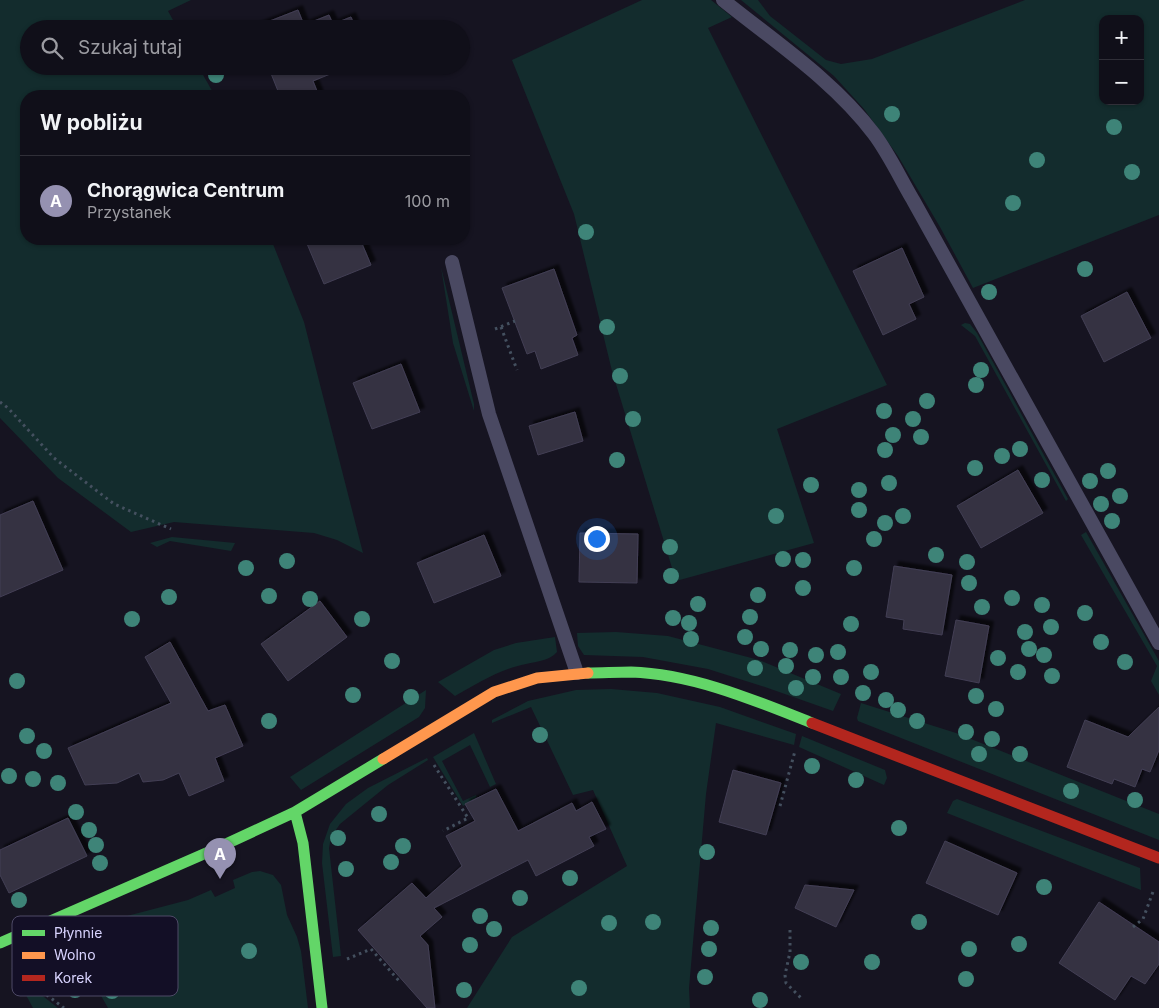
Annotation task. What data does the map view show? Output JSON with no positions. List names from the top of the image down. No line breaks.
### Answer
{"legend":["Płynnie","Wolno","Korek"],"page":{"map_buttons":["+","−"],"search":"Szukaj tutaj","heading":"W pobliżu","list":[{"mark":"A","name":"Chorągwica Centrum","note":"Przystanek","value":"100 m"}],"pins":"A"}}
